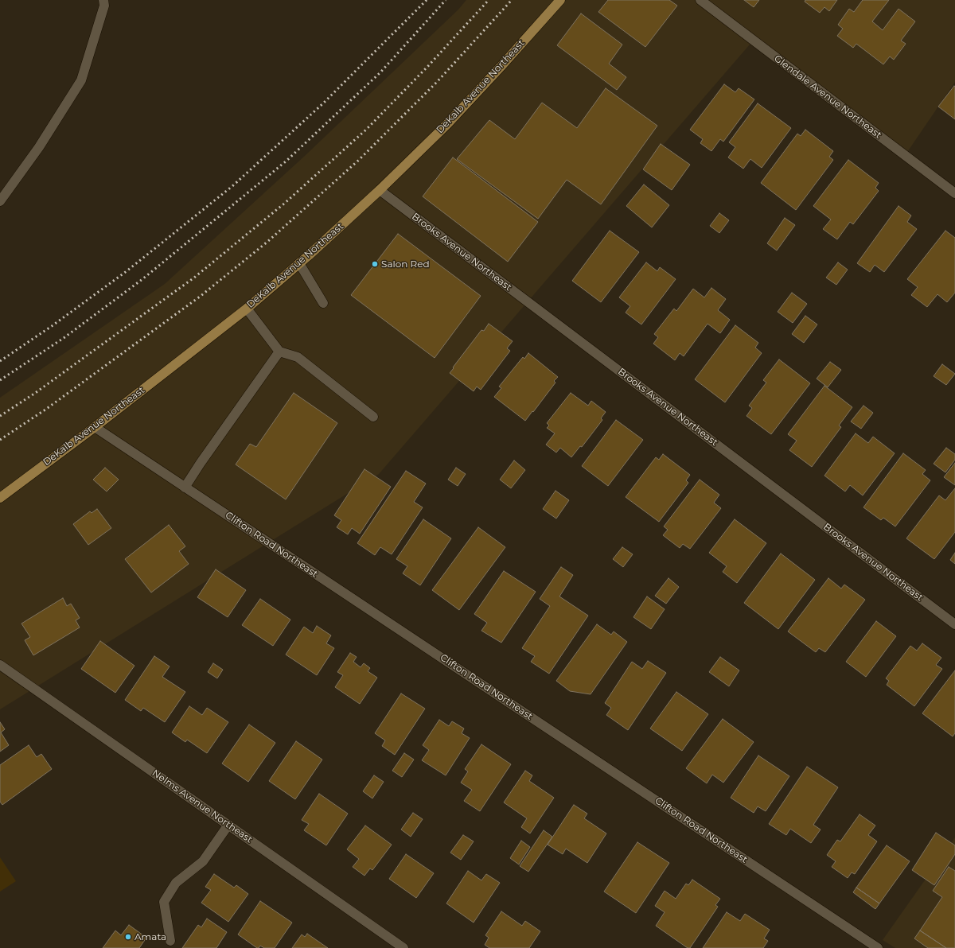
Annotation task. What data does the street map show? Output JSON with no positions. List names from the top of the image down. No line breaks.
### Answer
{"streets":{"main road":["DeKalb Avenue Northeast"],"street":["Glendale Avenue Northeast","Brooks Avenue Northeast","Clifton Road Northeast","Nelms Avenue Northeast"]},"crossings":[["DeKalb Avenue Northeast","Brooks Avenue Northeast"],["DeKalb Avenue Northeast","Clifton Road Northeast"]],"places":["Salon Red","Amata"]}
